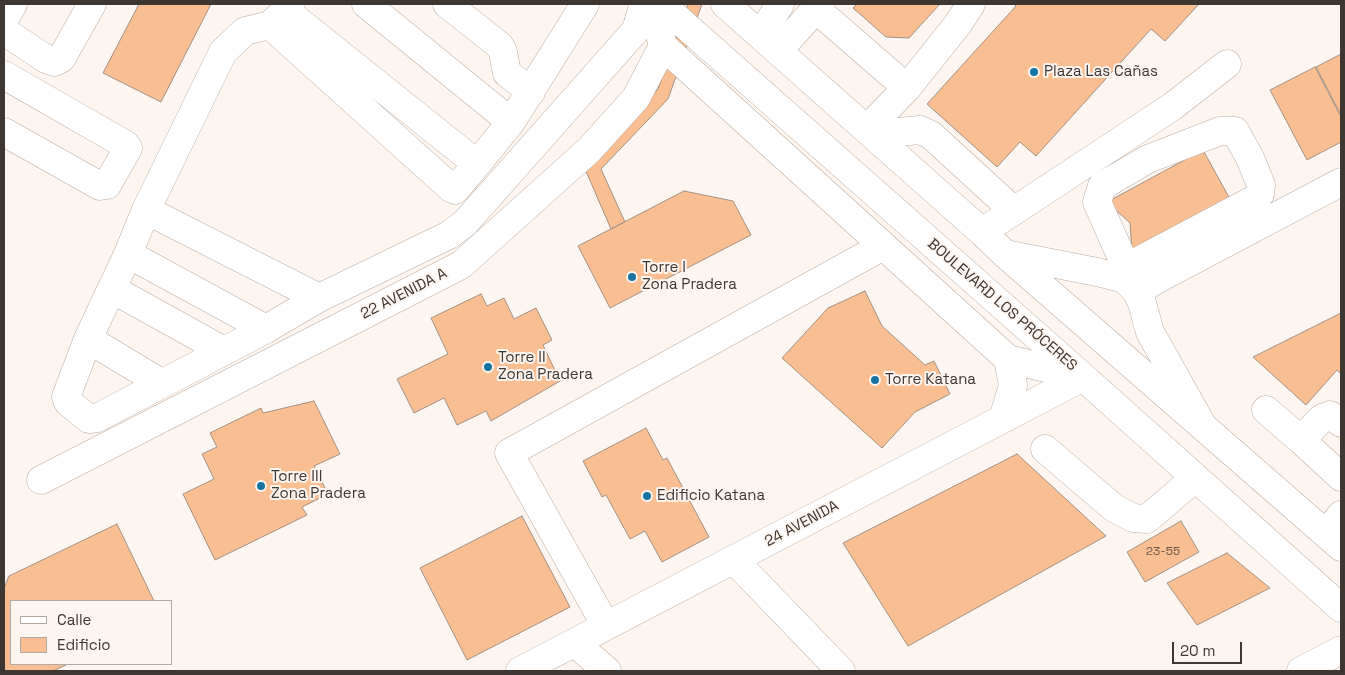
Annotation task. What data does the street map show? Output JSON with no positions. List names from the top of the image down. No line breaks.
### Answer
{"streets":{"main road":["22 AVENIDA A","BOULEVARD LOS PRÓCERES","24 AVENIDA"]},"crossings":[["BOULEVARD LOS PRÓCERES","24 AVENIDA"]],"places":["Plaza Las Cañas","Torre I Zona Pradera","Torre II Zona Pradera","Torre Katana","Torre III Zona Pradera","Edificio Katana"],"house_numbers":["23-55"],"legend":["Calle","Edificio"],"scale_bar":"20 m"}
